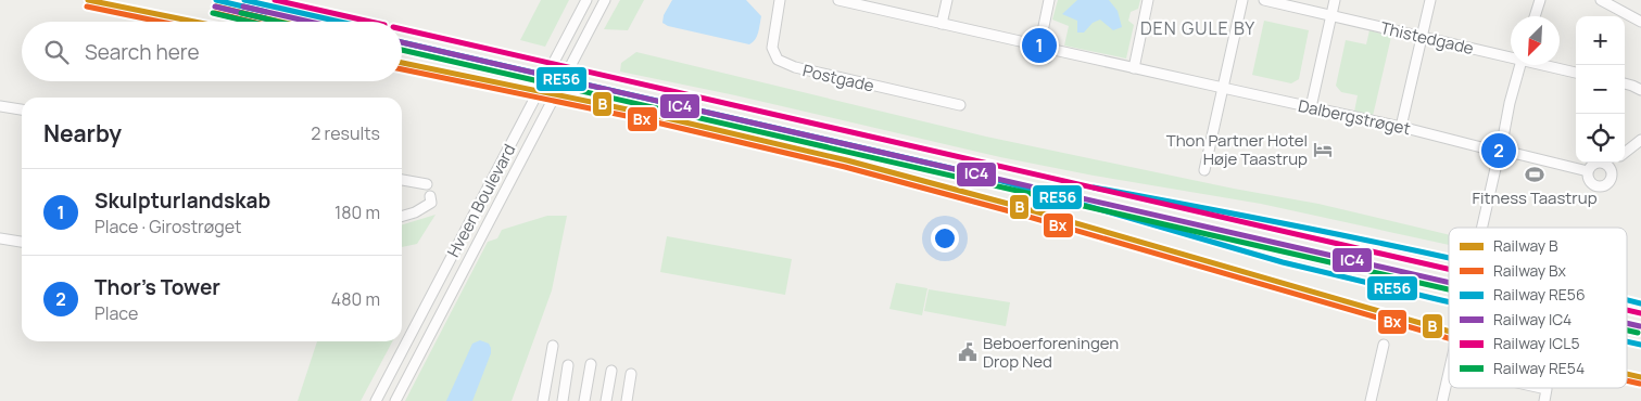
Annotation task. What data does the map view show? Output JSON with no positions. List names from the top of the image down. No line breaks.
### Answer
{"streets":{"street":["Thistedgade","Postgade","Dalbergstrøget","Hveen Boulevard"]},"districts":["DEN GULE BY"],"places":{"hotel":["Thon Partner Hotel Høje Taastrup"],"sports":["Fitness Taastrup"],"public building":["Beboerforeningen Drop Ned"]},"lines":["rail line B","rail line RE56","rail line ICL5","rail line Bx","rail line IC4","rail line RE54"],"legend":["Railway B","Railway Bx","Railway RE56","Railway IC4","Railway ICL5","Railway RE54"],"north":"bottom left","page":{"map_buttons":["+","−"],"search":"Search here","pins":["1","2"],"heading":["Nearby","2 results"],"list":[{"mark":"1","name":"Skulpturlandskab","note":"Place · Girostrøget","value":"180 m"},{"mark":"2","name":"Thor's Tower","note":"Place","value":"480 m"}]}}
